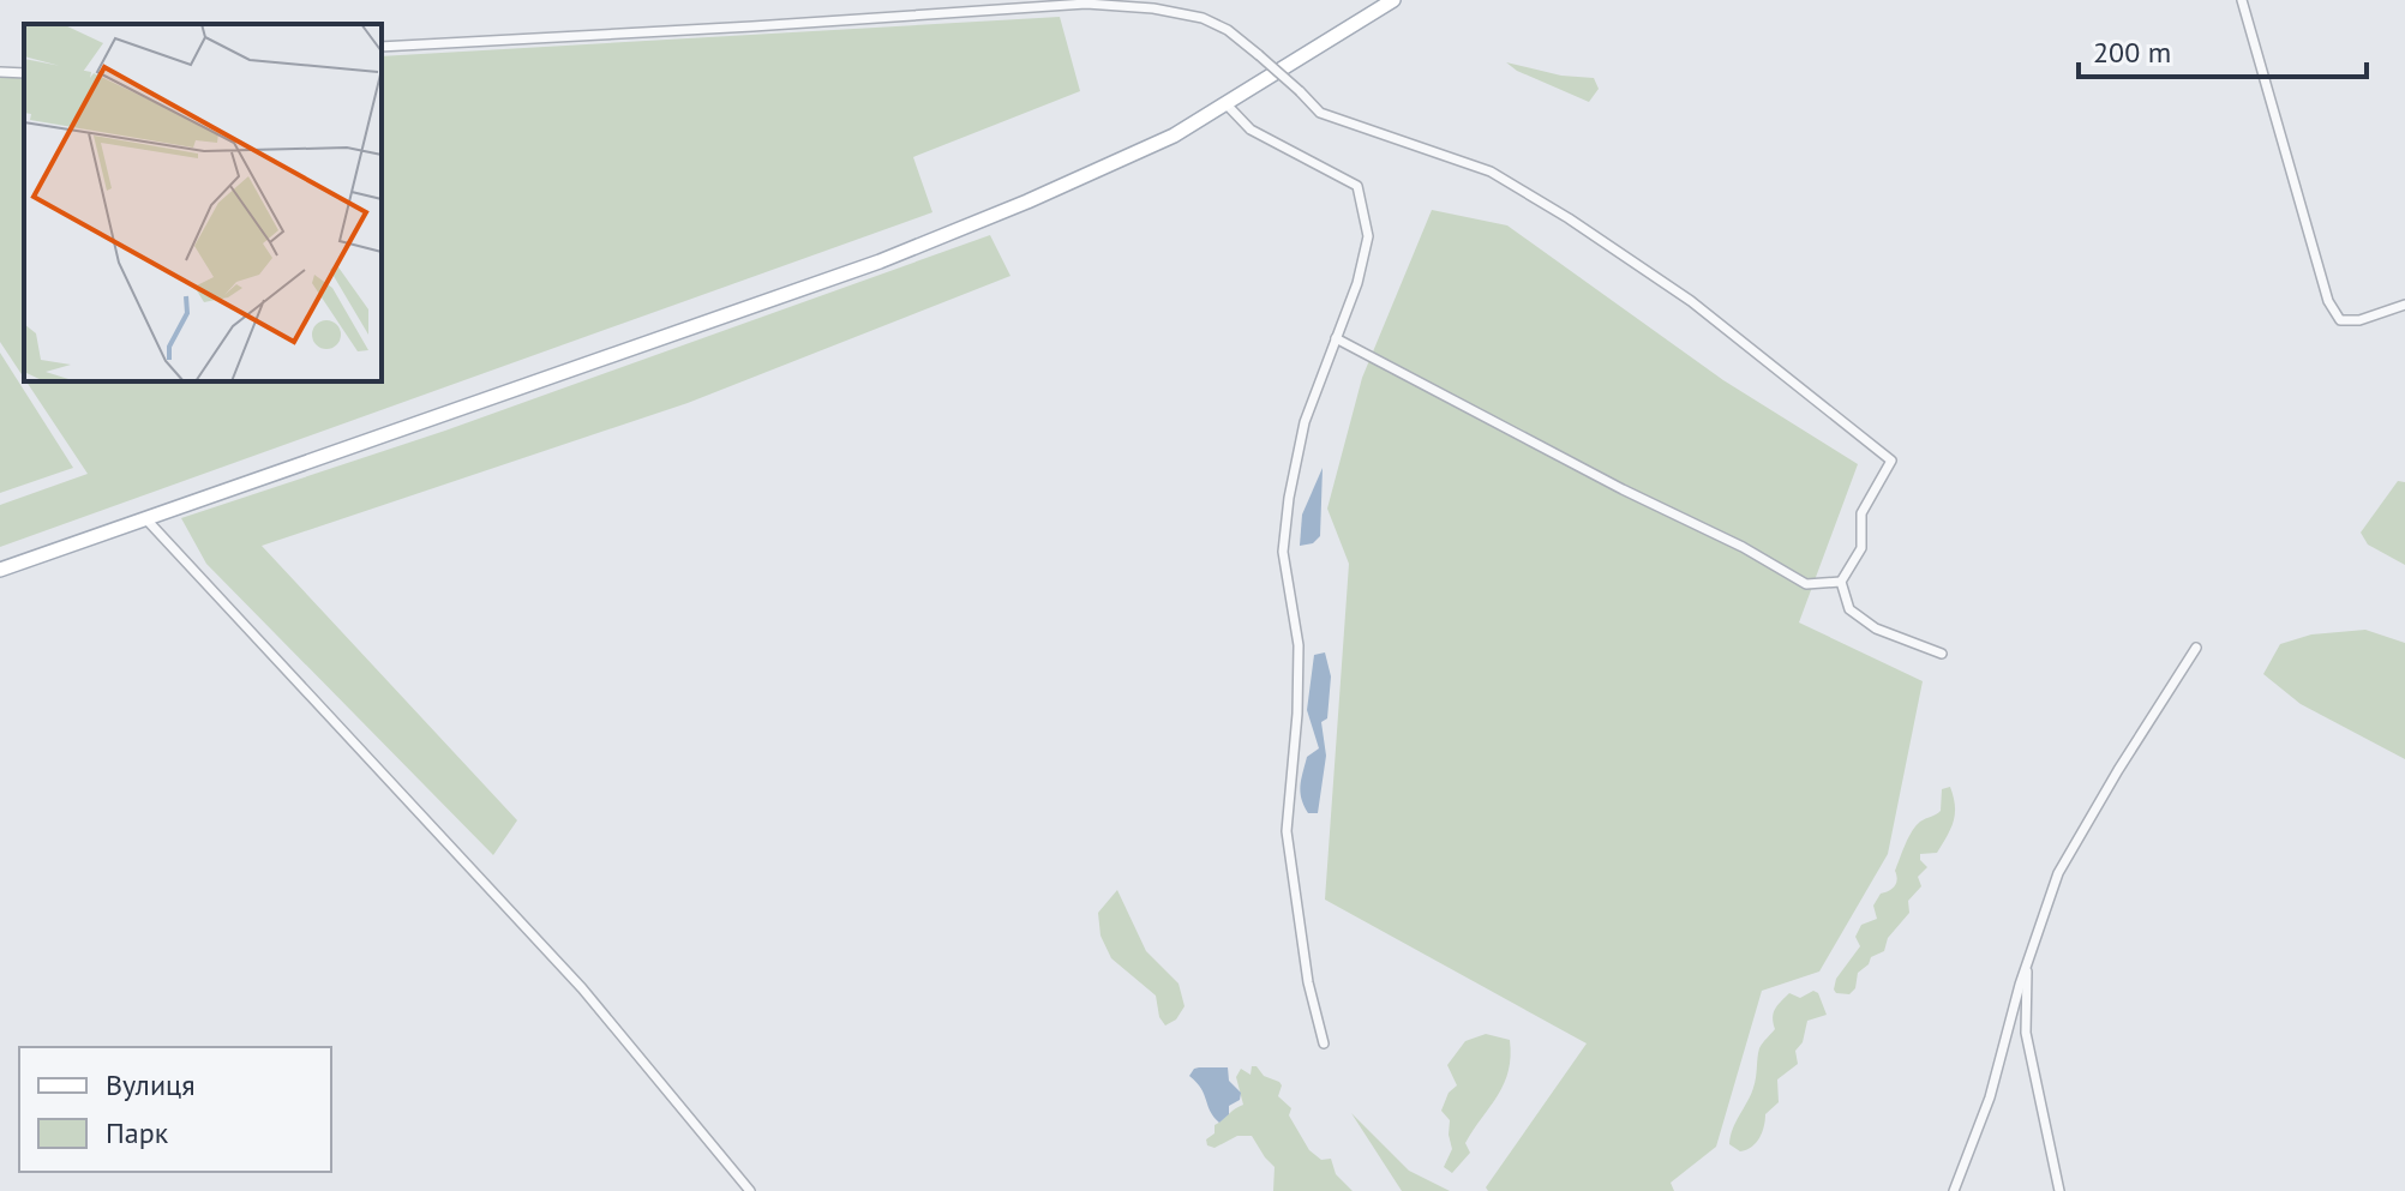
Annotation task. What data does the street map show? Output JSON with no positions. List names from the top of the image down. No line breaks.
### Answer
{"legend":["Вулиця","Парк"],"scale_bar":"200 m"}
